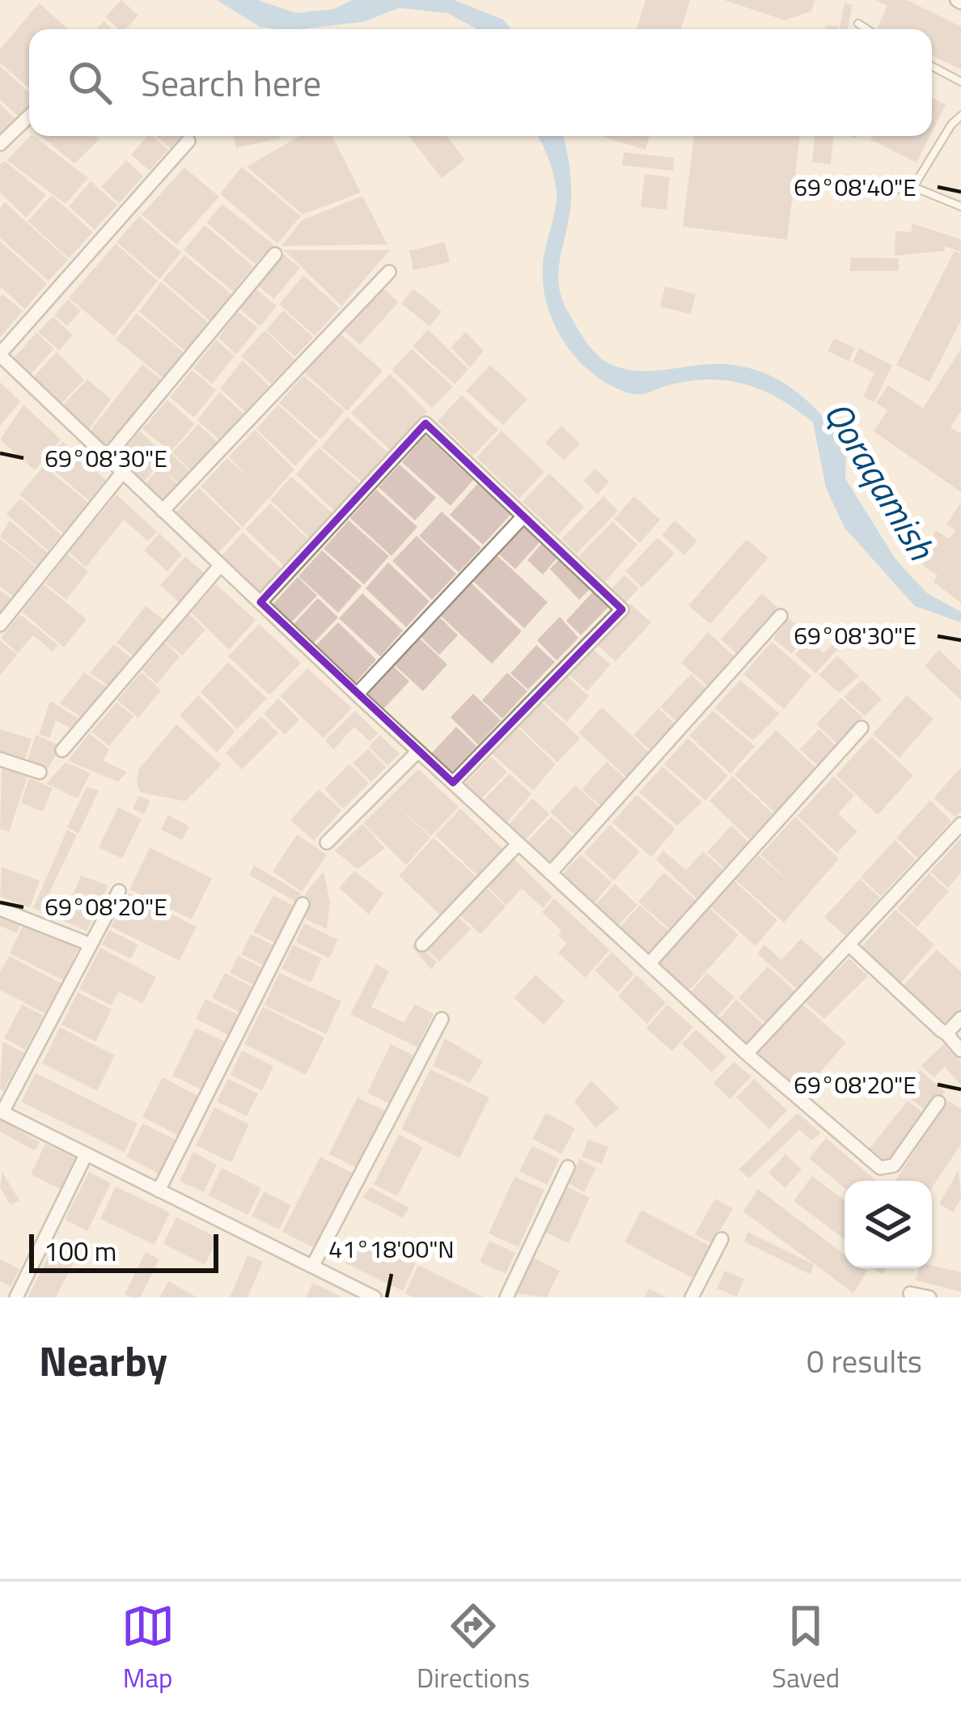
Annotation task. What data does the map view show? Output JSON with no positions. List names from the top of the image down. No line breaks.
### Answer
{"water":["Qoraqamish"],"scale_bar":"100 m","page":{"search":"Search here","scale":"100 m","heading":["Nearby","0 results"],"nav":["Map","Directions","Saved"]},"coordinates":["69°08'40\"E","69°08'30\"E","69°08'20\"E","41°18'00\"N"]}
